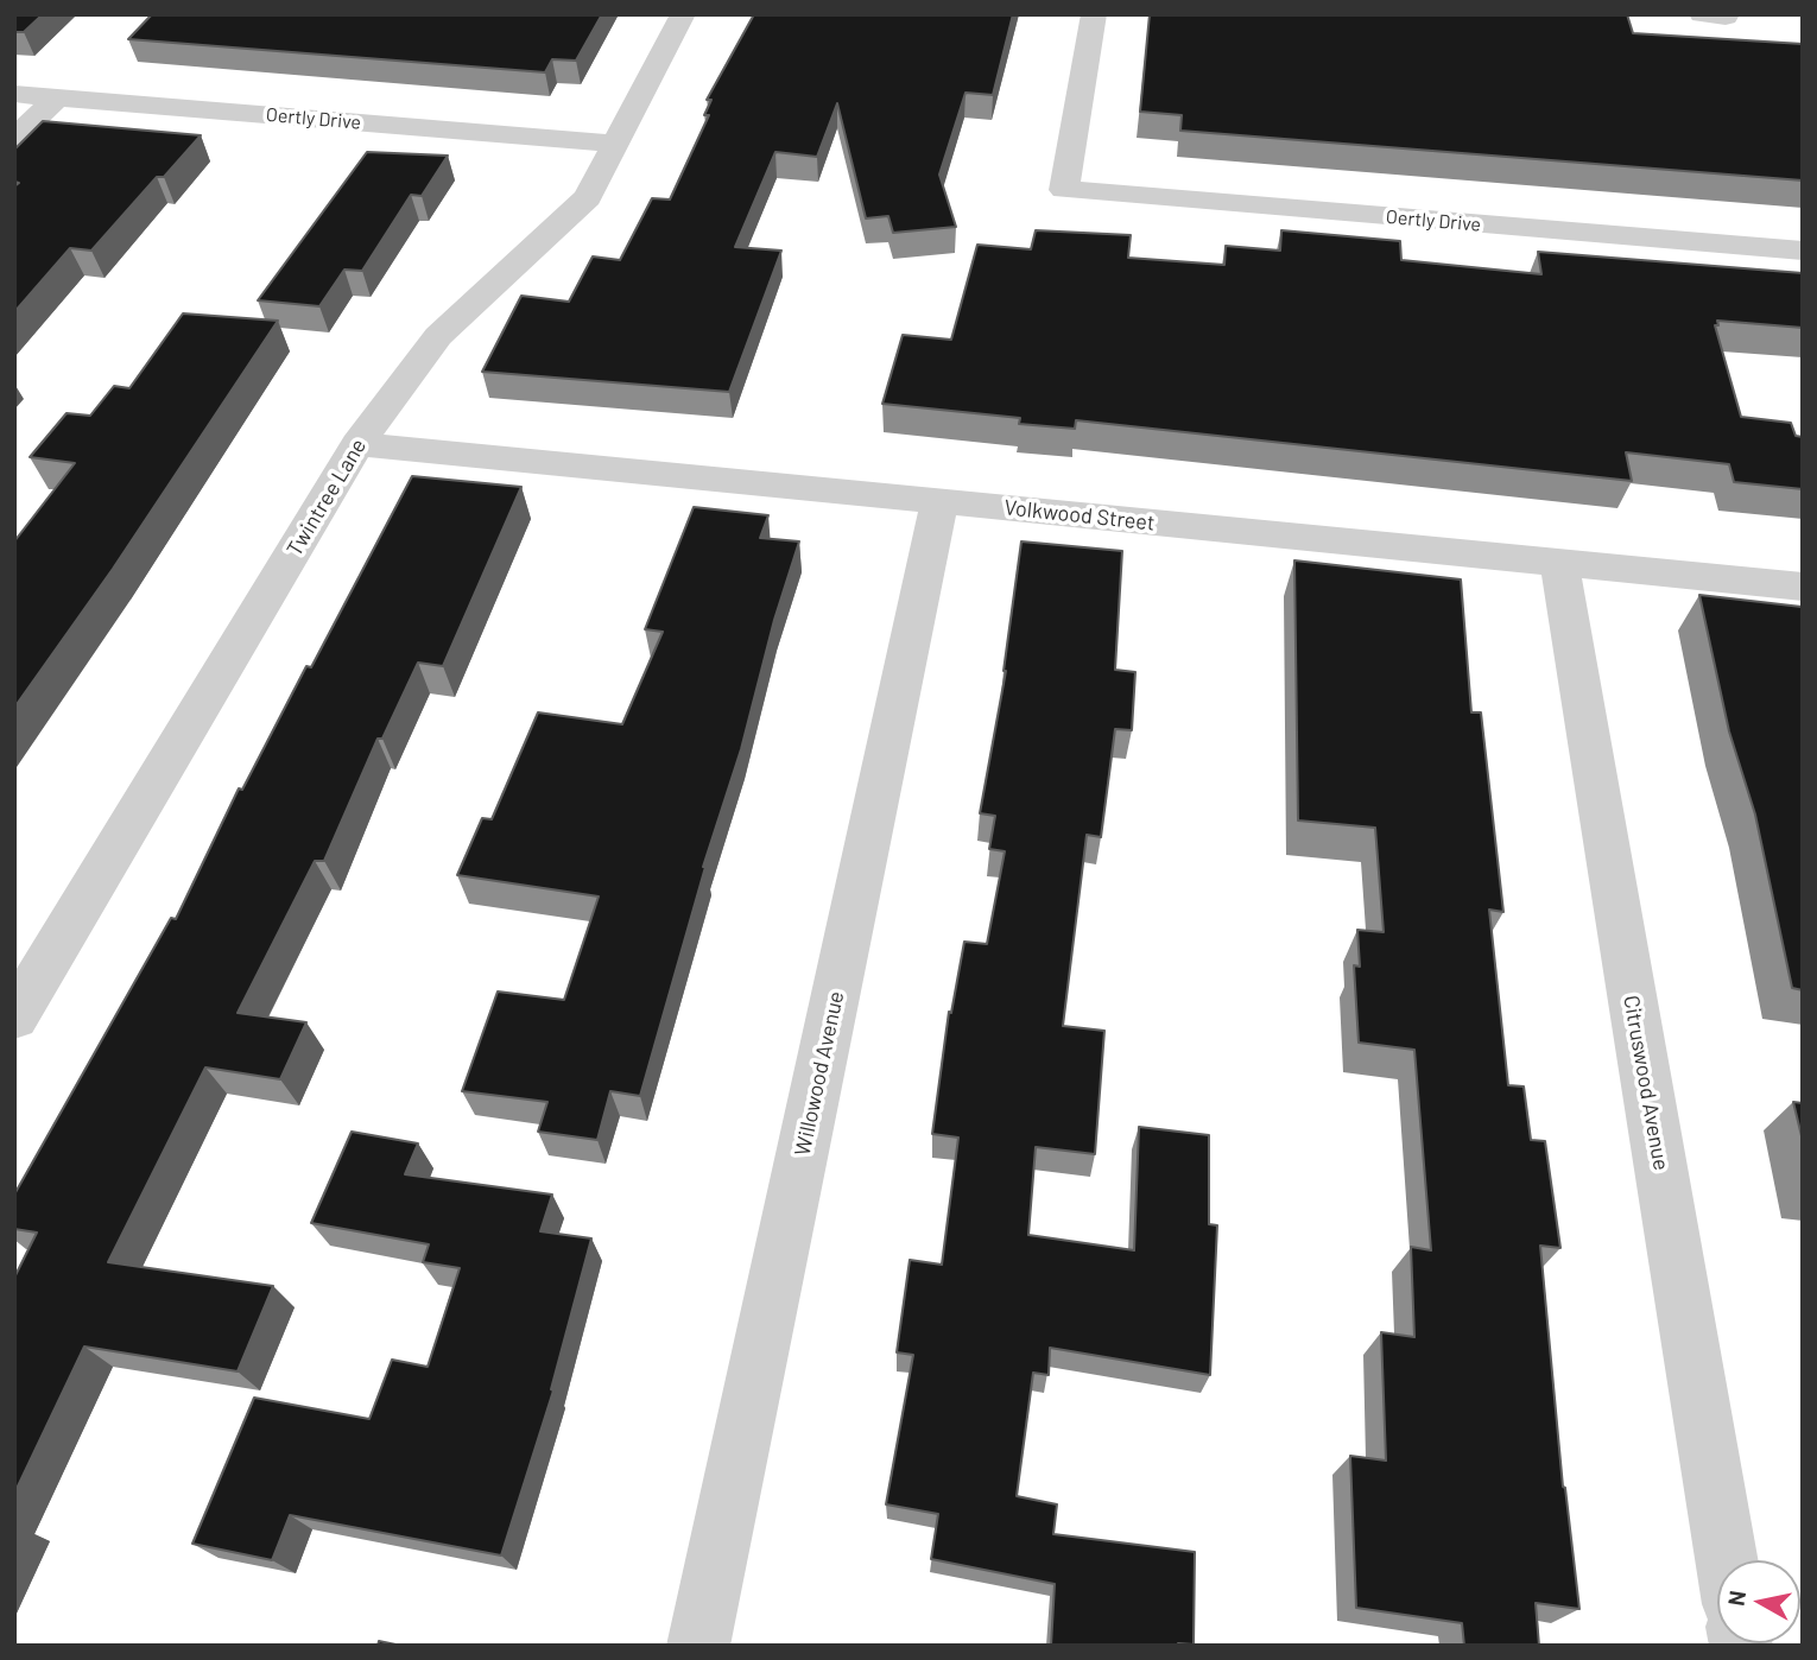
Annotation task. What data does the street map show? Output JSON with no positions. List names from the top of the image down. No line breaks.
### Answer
{"streets":{"street":["Oertly Drive","Twintree Lane","Volkwood Street","Willowood Avenue","Citruswood Avenue"]},"crossings":[["Oertly Drive","Twintree Lane"],["Twintree Lane","Volkwood Street"],["Volkwood Street","Willowood Avenue"],["Volkwood Street","Citruswood Avenue"]],"north":"left"}
